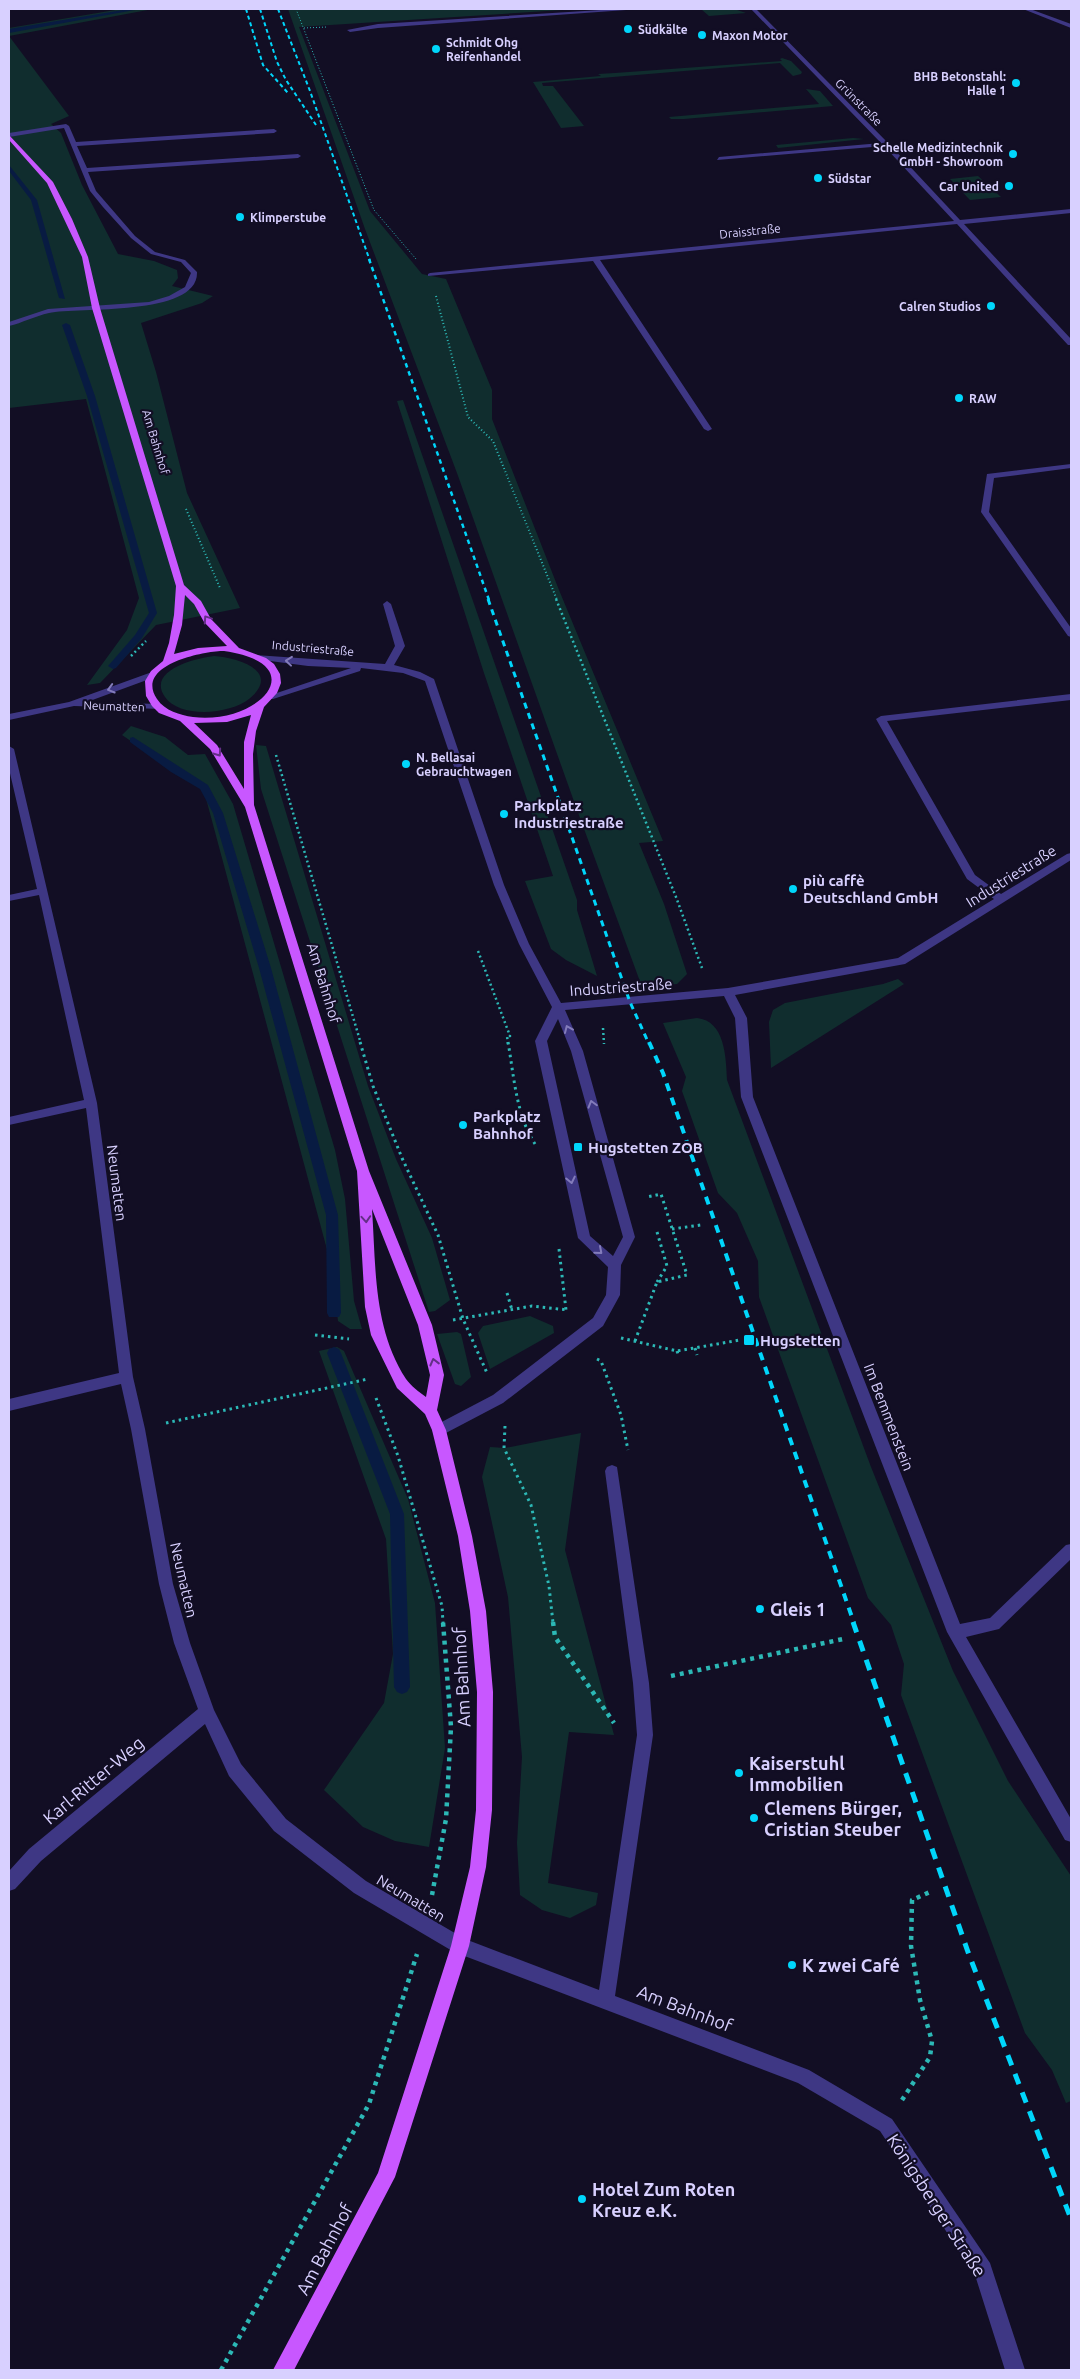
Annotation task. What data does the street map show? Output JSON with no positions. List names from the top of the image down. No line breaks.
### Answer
{"streets":{"main road":["Am Bahnhof"],"street":["Grünstraße","Draisstraße","Industriestraße","Neumatten","Im Bemmenstein","Karl-Ritter-Weg","Königsberger Straße"]},"crossings":[["Grünstraße","Draisstraße"],["Am Bahnhof","Industriestraße"],["Am Bahnhof","Neumatten"],["Am Bahnhof","Königsberger Straße"],["Industriestraße","Neumatten"],["Industriestraße","Im Bemmenstein"],["Neumatten","Karl-Ritter-Weg"]],"places":{"other":["Südkälte","Maxon Motor","Schmidt Ohg Reifenhandel","BHB Betonstahl: Halle 1","Schelle Medizintechnik GmbH - Showroom","Südstar","Car United","Klimperstube","Calren Studios","RAW","N. Bellasai Gebrauchtwagen","Parkplatz Industriestraße","più caffè Deutschland GmbH","Parkplatz Bahnhof","Gleis 1","Kaiserstuhl Immobilien","Clemens Bürger, Cristian Steuber","K zwei Café","Hotel Zum Roten Kreuz e.K."],"transit":["Hugstetten ZOB","Hugstetten"]}}
